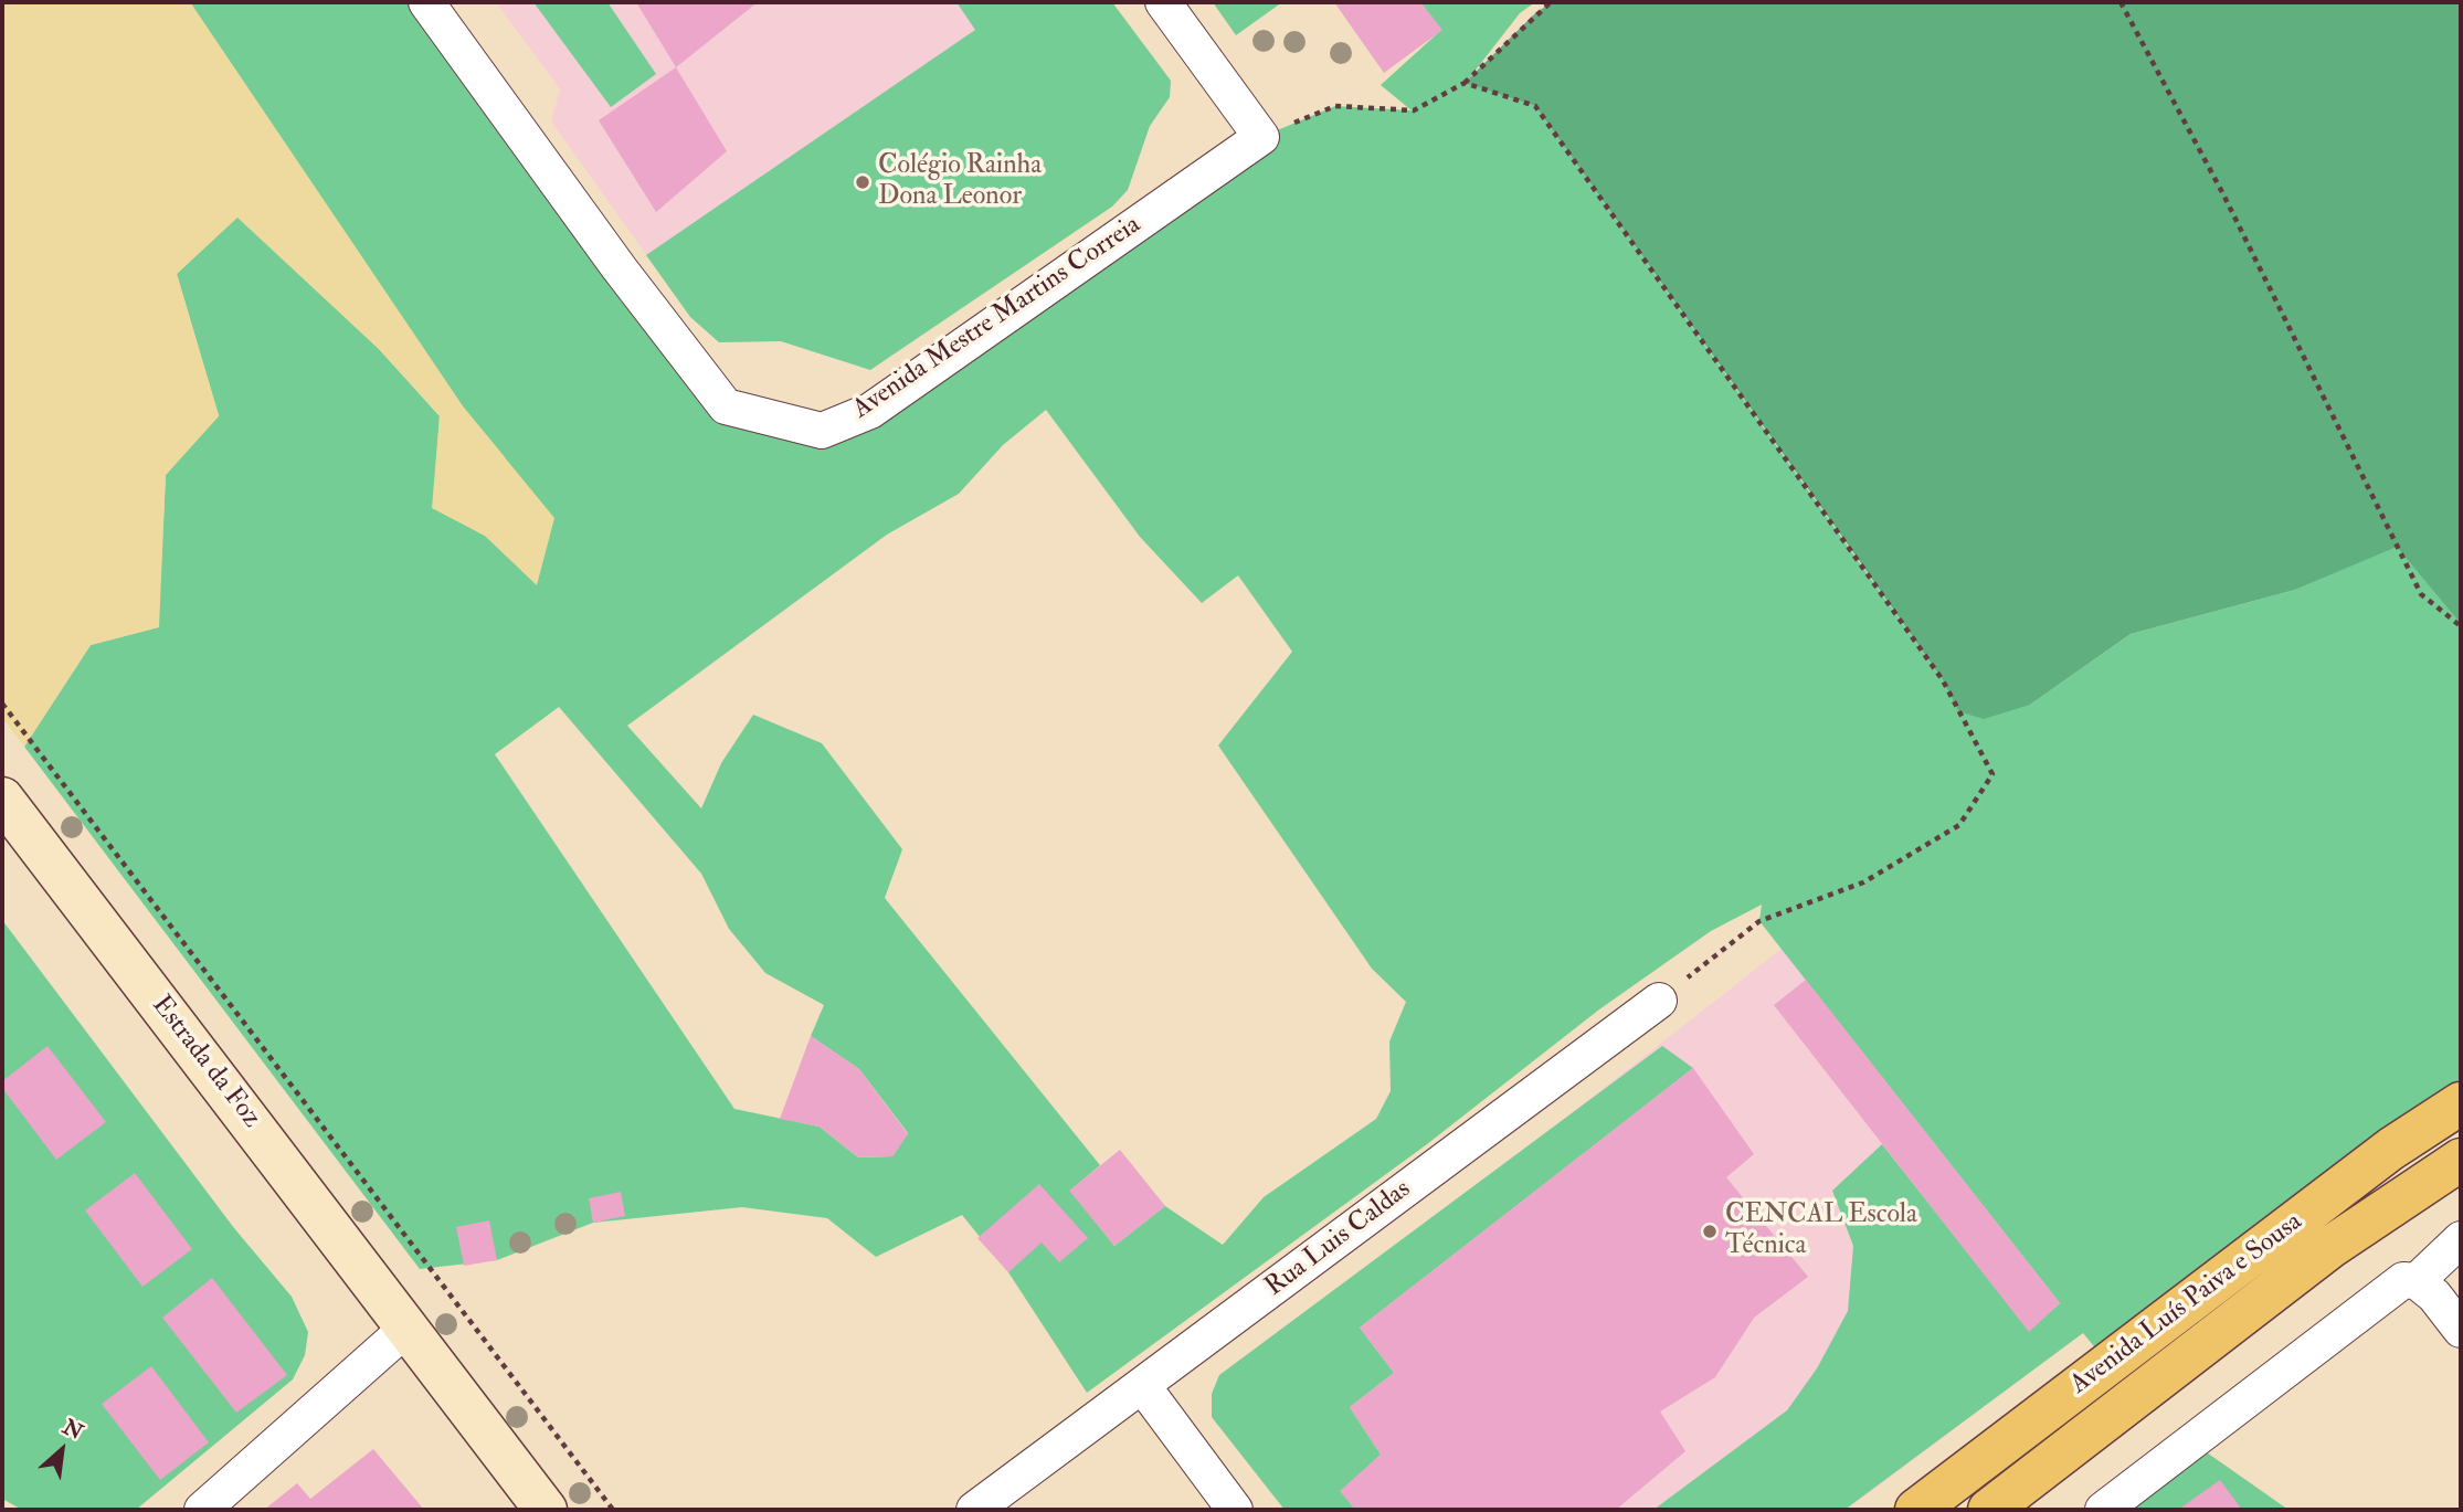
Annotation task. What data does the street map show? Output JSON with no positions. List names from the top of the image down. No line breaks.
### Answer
{"streets":{"main road":["Estrada da Foz","Avenida Luís Paiva e Sousa"],"street":["Avenida Mestre Martins Correia","Rua Luis Caldas"]},"places":["Colégio Rainha Dona Leonor","CENCAL Escola Técnica"],"north":"top right"}
